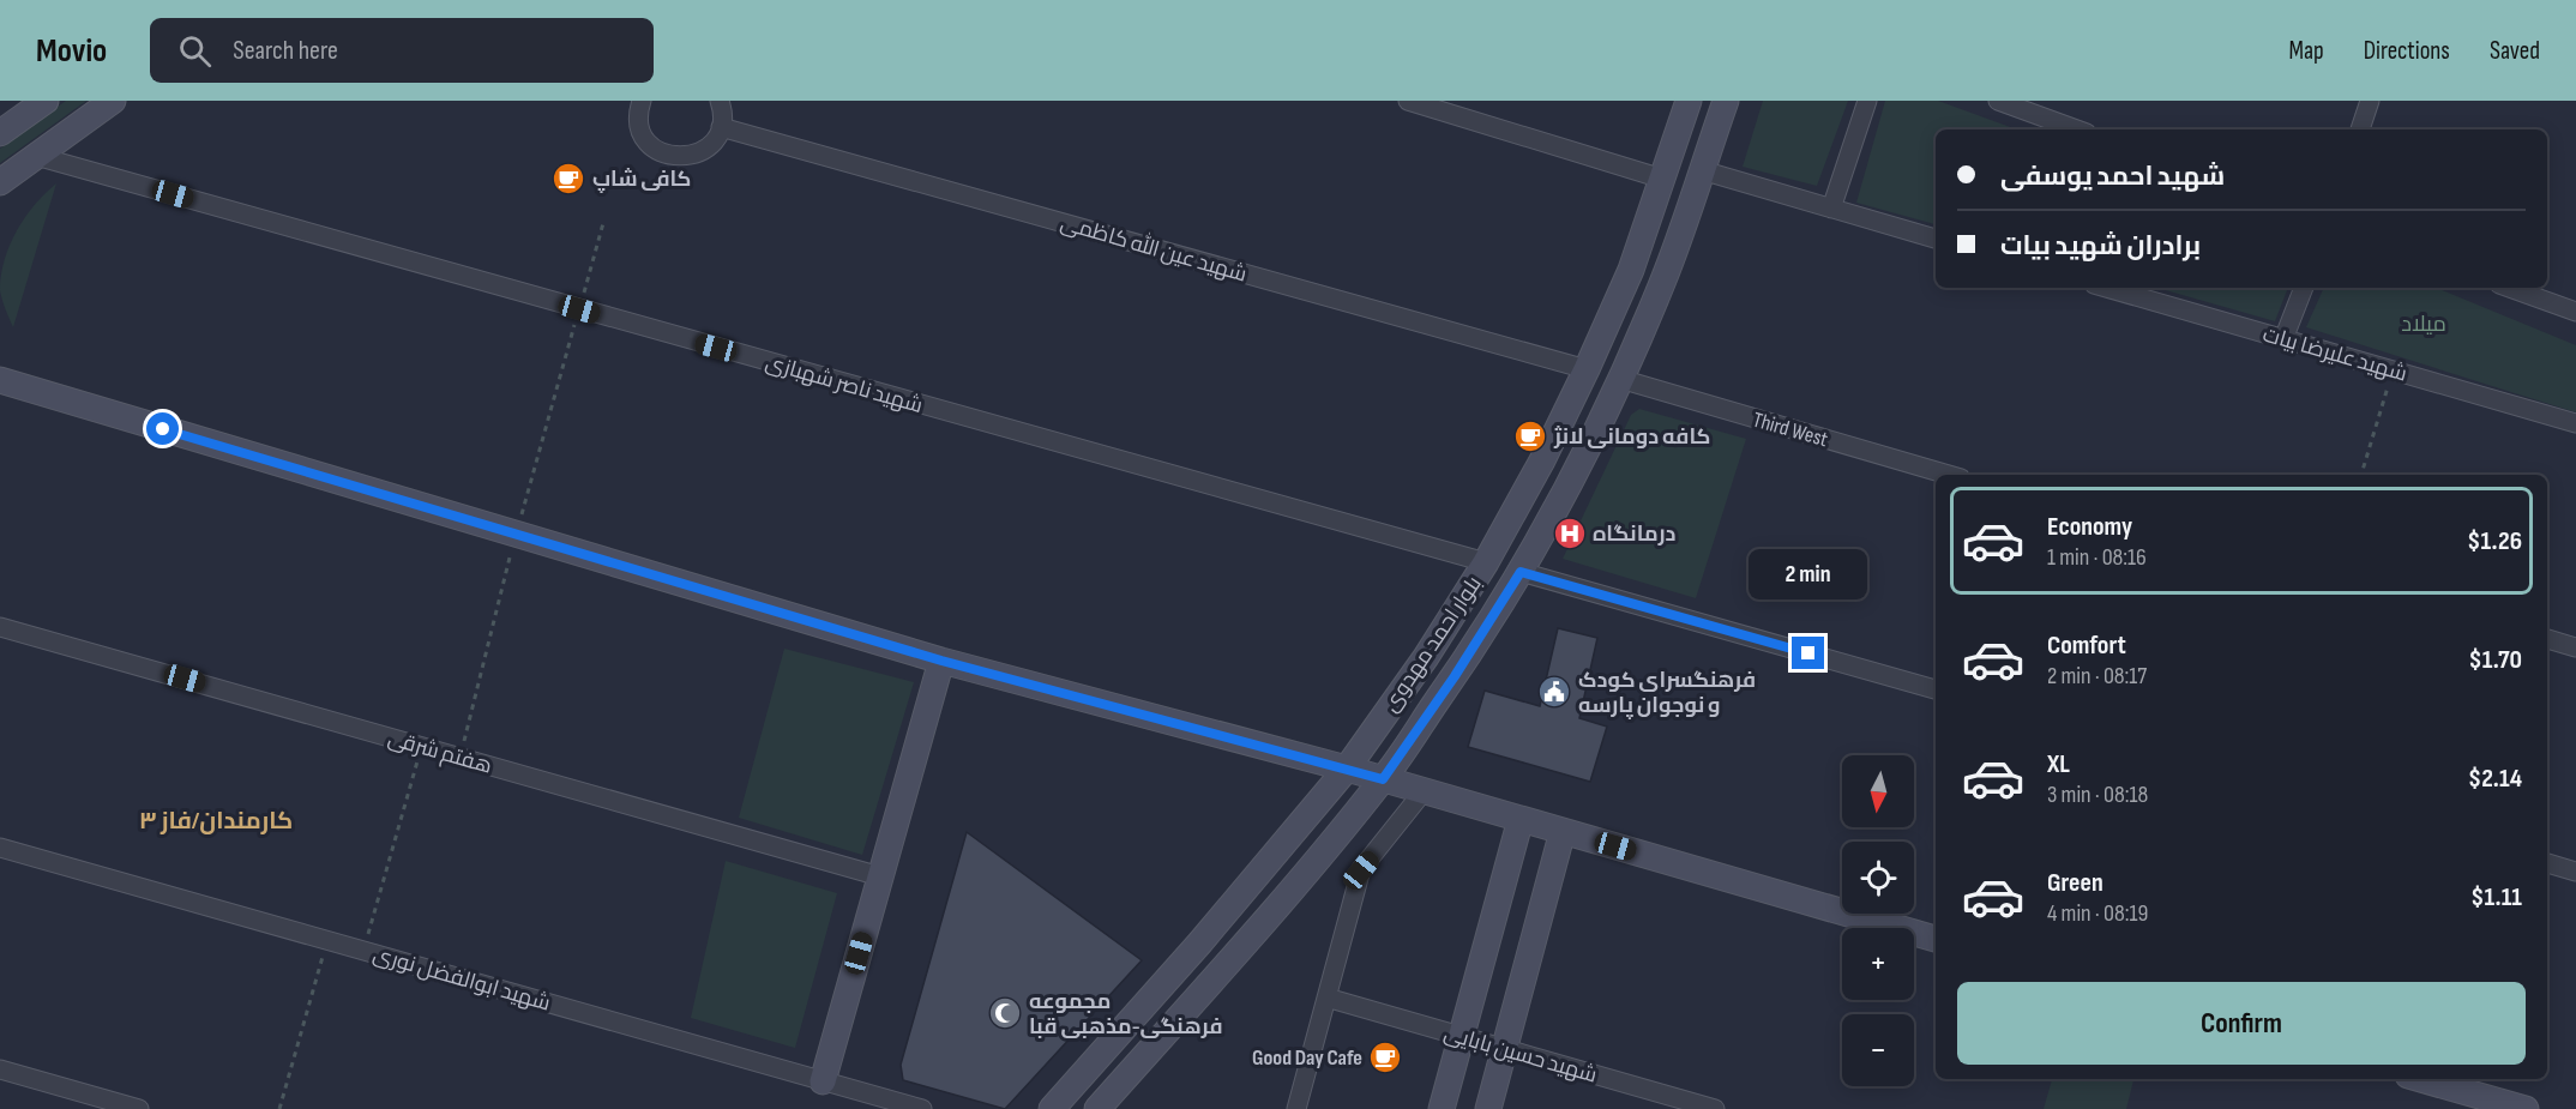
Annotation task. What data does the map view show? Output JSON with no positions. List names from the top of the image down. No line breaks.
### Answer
{"streets":{"street":["شهید عین الله کاظمی","شهید علیرضا بیات","شهید ناصر شهبازی","Third West","بلوار احمد مهدوی","هفتم شرقی","شهید ابوالفضل نوری","شهید حسین بابایی"]},"crossings":[["شهید عین الله کاظمی","بلوار احمد مهدوی"],["شهید ناصر شهبازی","بلوار احمد مهدوی"],["Third West","بلوار احمد مهدوی"]],"districts":["کارمندان/فاز ۳"],"parks":["میلاد"],"places":{"cafe":["کافی شاپ","کافه دومانی لانژ","Good Day Cafe"],"hospital":["درمانگاه"],"public building":["فرهنگسرای کودک و نوجوان پارسه"],"mosque":["مجموعه فرهنگی-مذهبی قبا"]},"north":"bottom","page":{"header":"Movio","search":"Search here","nav":["Map","Directions","Saved"],"banner":["شهید احمد یوسفی","برادران شهید بیات"],"list":[{"name":"Economy","note":"1 min · 08:16","value":"$1.26"},{"name":"Comfort","note":"2 min · 08:17","value":"$1.70"},{"name":"XL","note":"3 min · 08:18","value":"$2.14"},{"name":"Green","note":"4 min · 08:19","value":"$1.11"}],"bubble":"2 min","map_buttons":["+","−"],"buttons":"Confirm"}}
